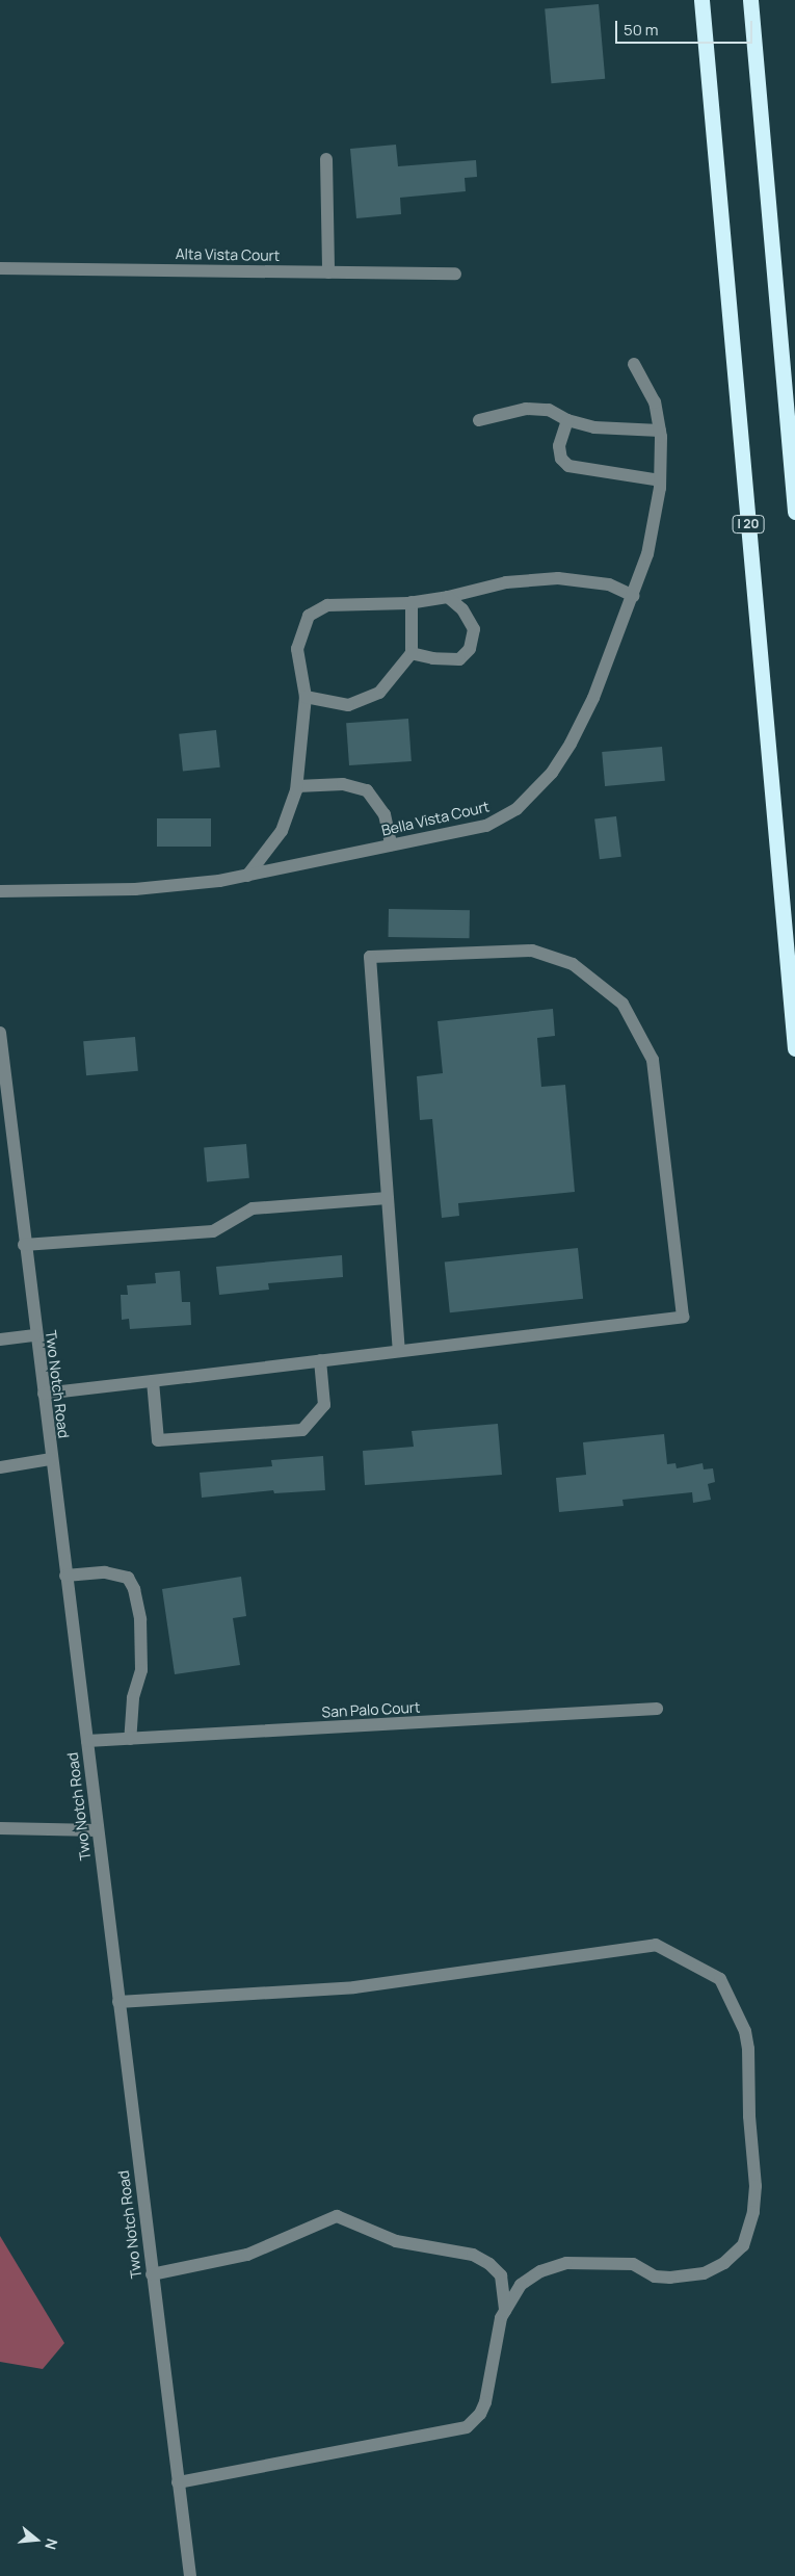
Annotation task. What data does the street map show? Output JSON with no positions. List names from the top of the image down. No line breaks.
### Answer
{"streets":{"highway":["I 20"],"street":["Alta Vista Court","Bella Vista Court","Two Notch Road","San Palo Court"]},"crossings":[["Two Notch Road","San Palo Court"]],"scale_bar":"50 m","north":"right"}
